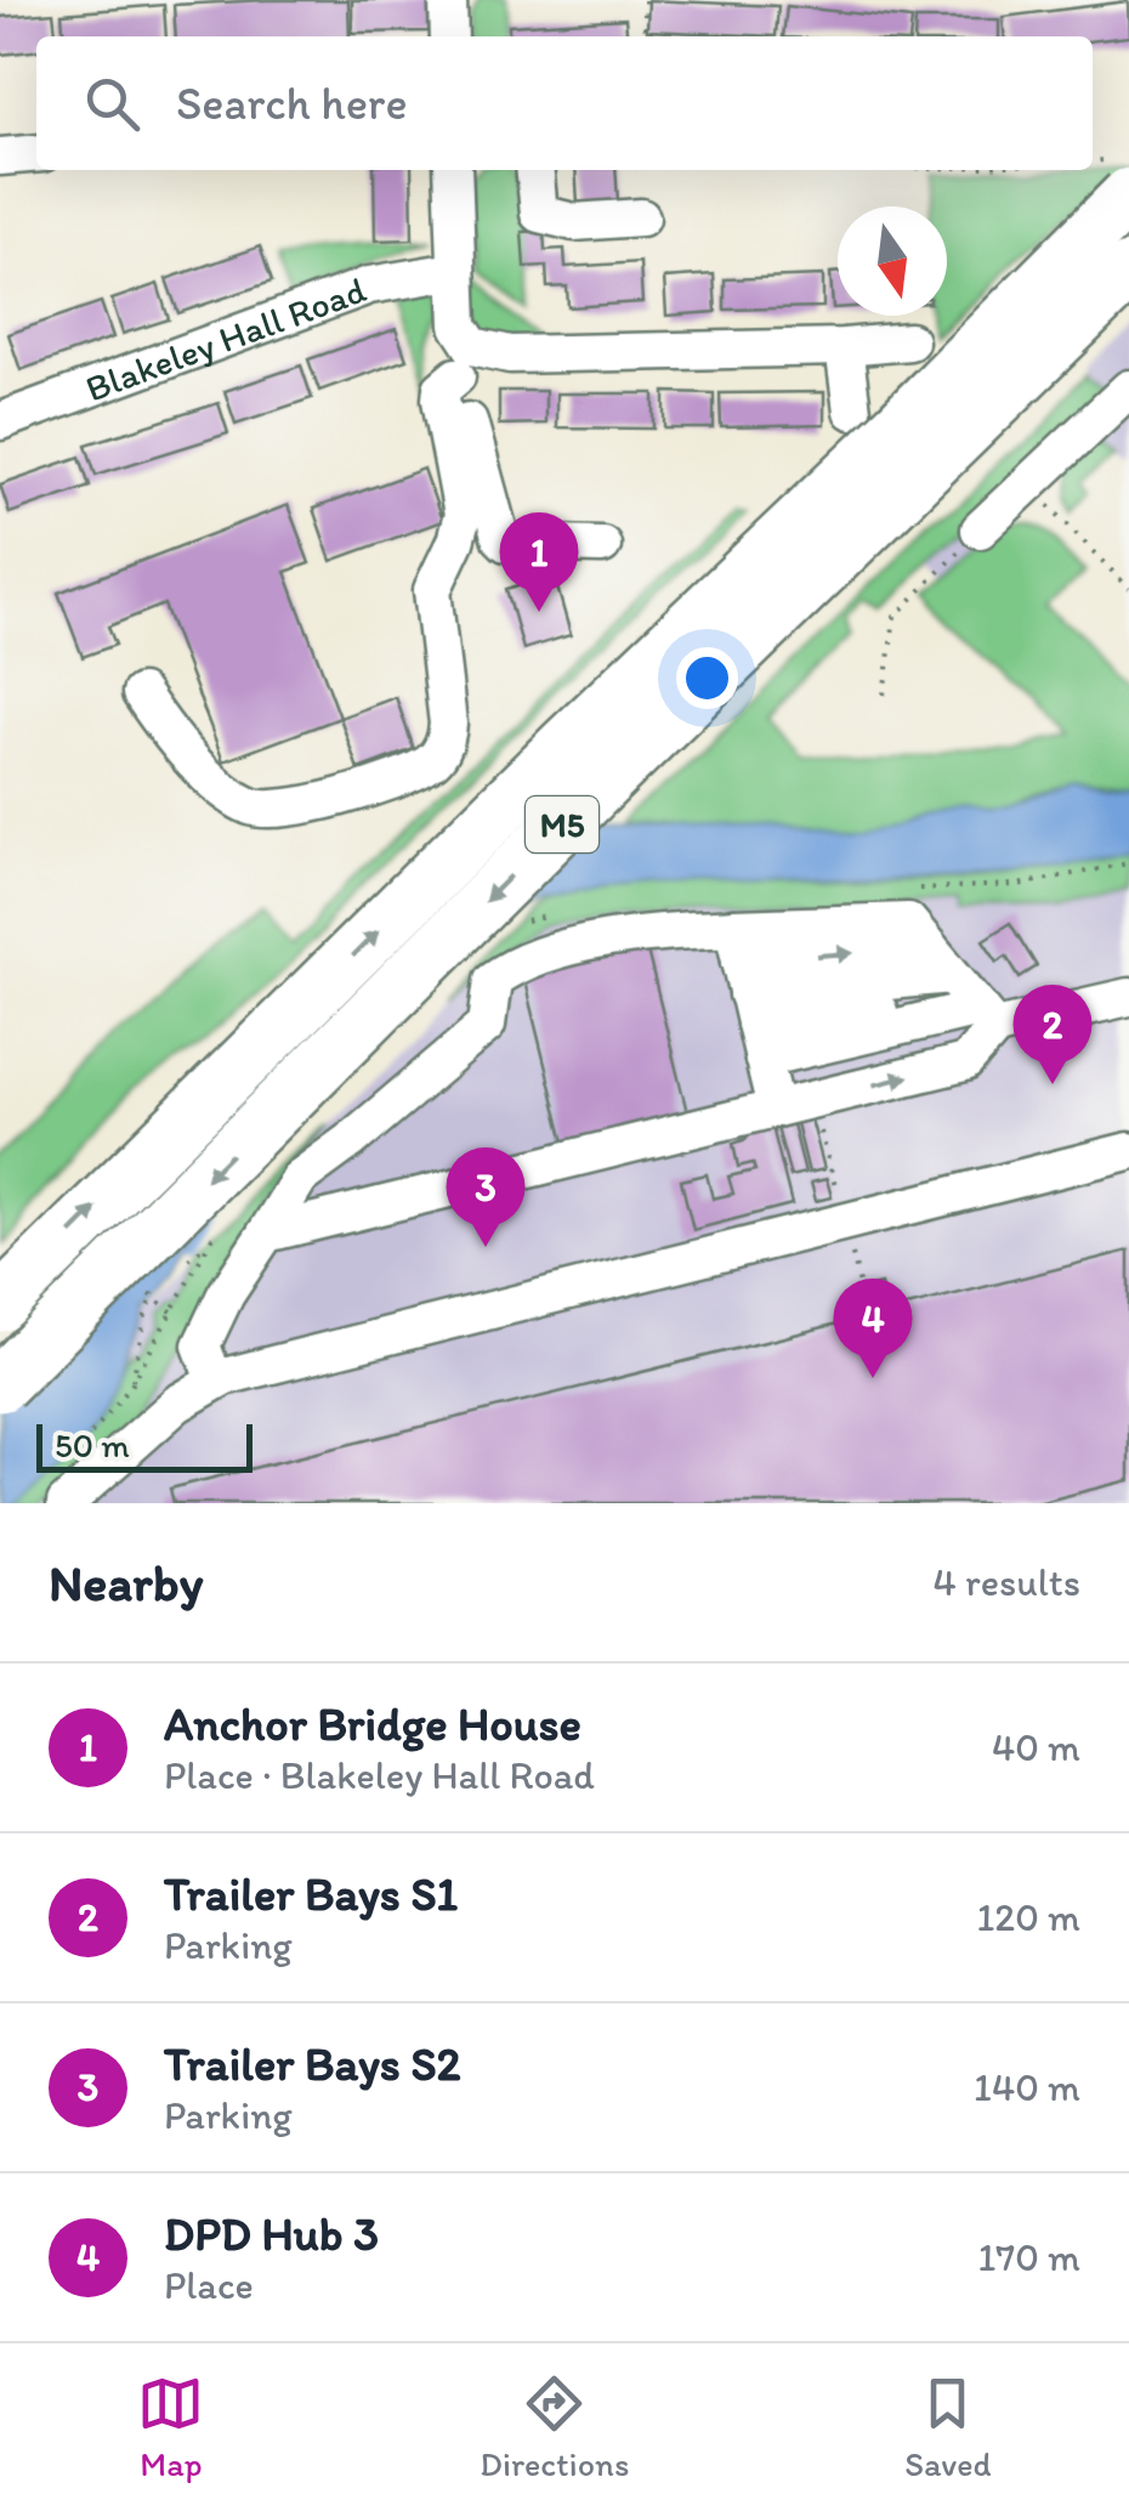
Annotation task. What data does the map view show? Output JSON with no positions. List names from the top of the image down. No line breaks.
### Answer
{"streets":{"highway":["M5"],"street":["Blakeley Hall Road"]},"scale_bar":"50 m","north":"bottom","page":{"search":"Search here","pins":["1","2","3","4"],"scale":"50 m","heading":["Nearby","4 results"],"list":[{"mark":"1","name":"Anchor Bridge House","note":"Place · Blakeley Hall Road","value":"40 m"},{"mark":"2","name":"Trailer Bays S1","note":"Parking","value":"120 m"},{"mark":"3","name":"Trailer Bays S2","note":"Parking","value":"140 m"},{"mark":"4","name":"DPD Hub 3","note":"Place","value":"170 m"}],"nav":["Map","Directions","Saved"]}}
